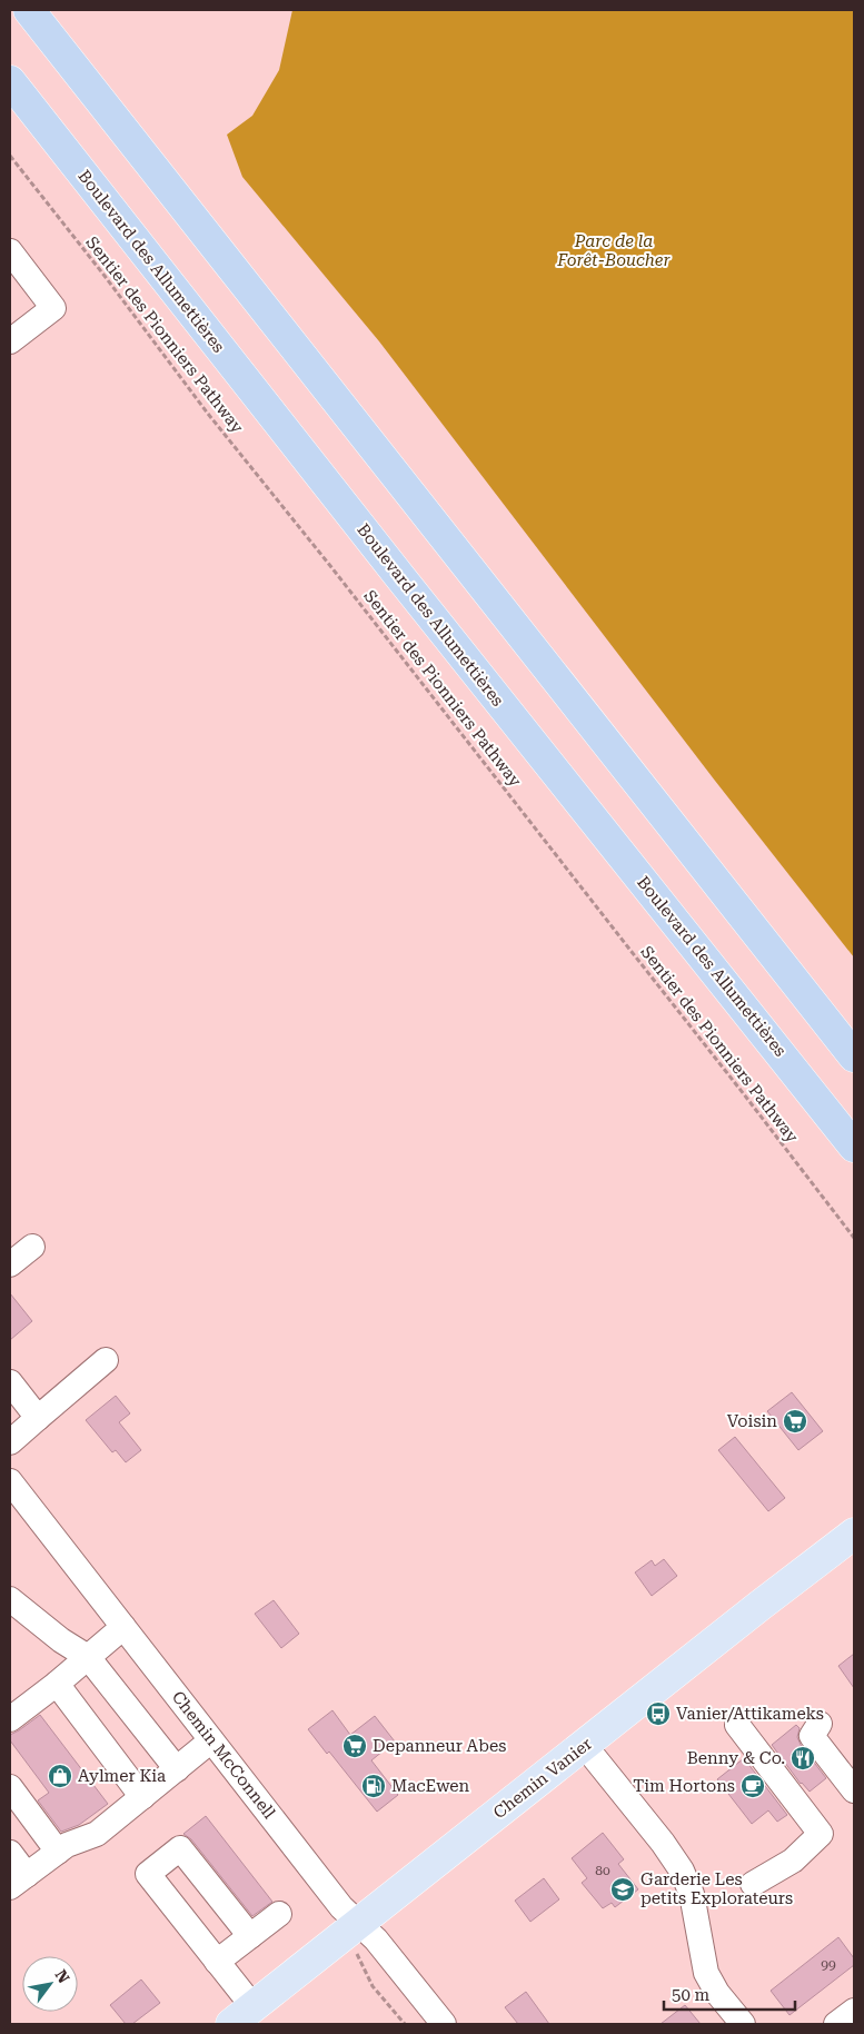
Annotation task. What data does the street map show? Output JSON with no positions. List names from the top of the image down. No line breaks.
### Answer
{"streets":{"highway":["Boulevard des Allumettières"],"main road":["Chemin Vanier"],"street":["Chemin McConnell"],"path":["Sentier des Pionniers Pathway"]},"crossings":[["Chemin McConnell","Chemin Vanier"]],"parks":["Parc de la Forêt-Boucher"],"places":{"supermarket":["Voisin","Depanneur Abes"],"bus stop":["Vanier/Attikameks"],"restaurant":["Benny & Co."],"shop":["Aylmer Kia"],"fuel station":["MacEwen"],"cafe":["Tim Hortons"],"school or university":["Garderie Les petits Explorateurs"]},"house_numbers":["80","99"],"scale_bar":"50 m","north":"top right"}
